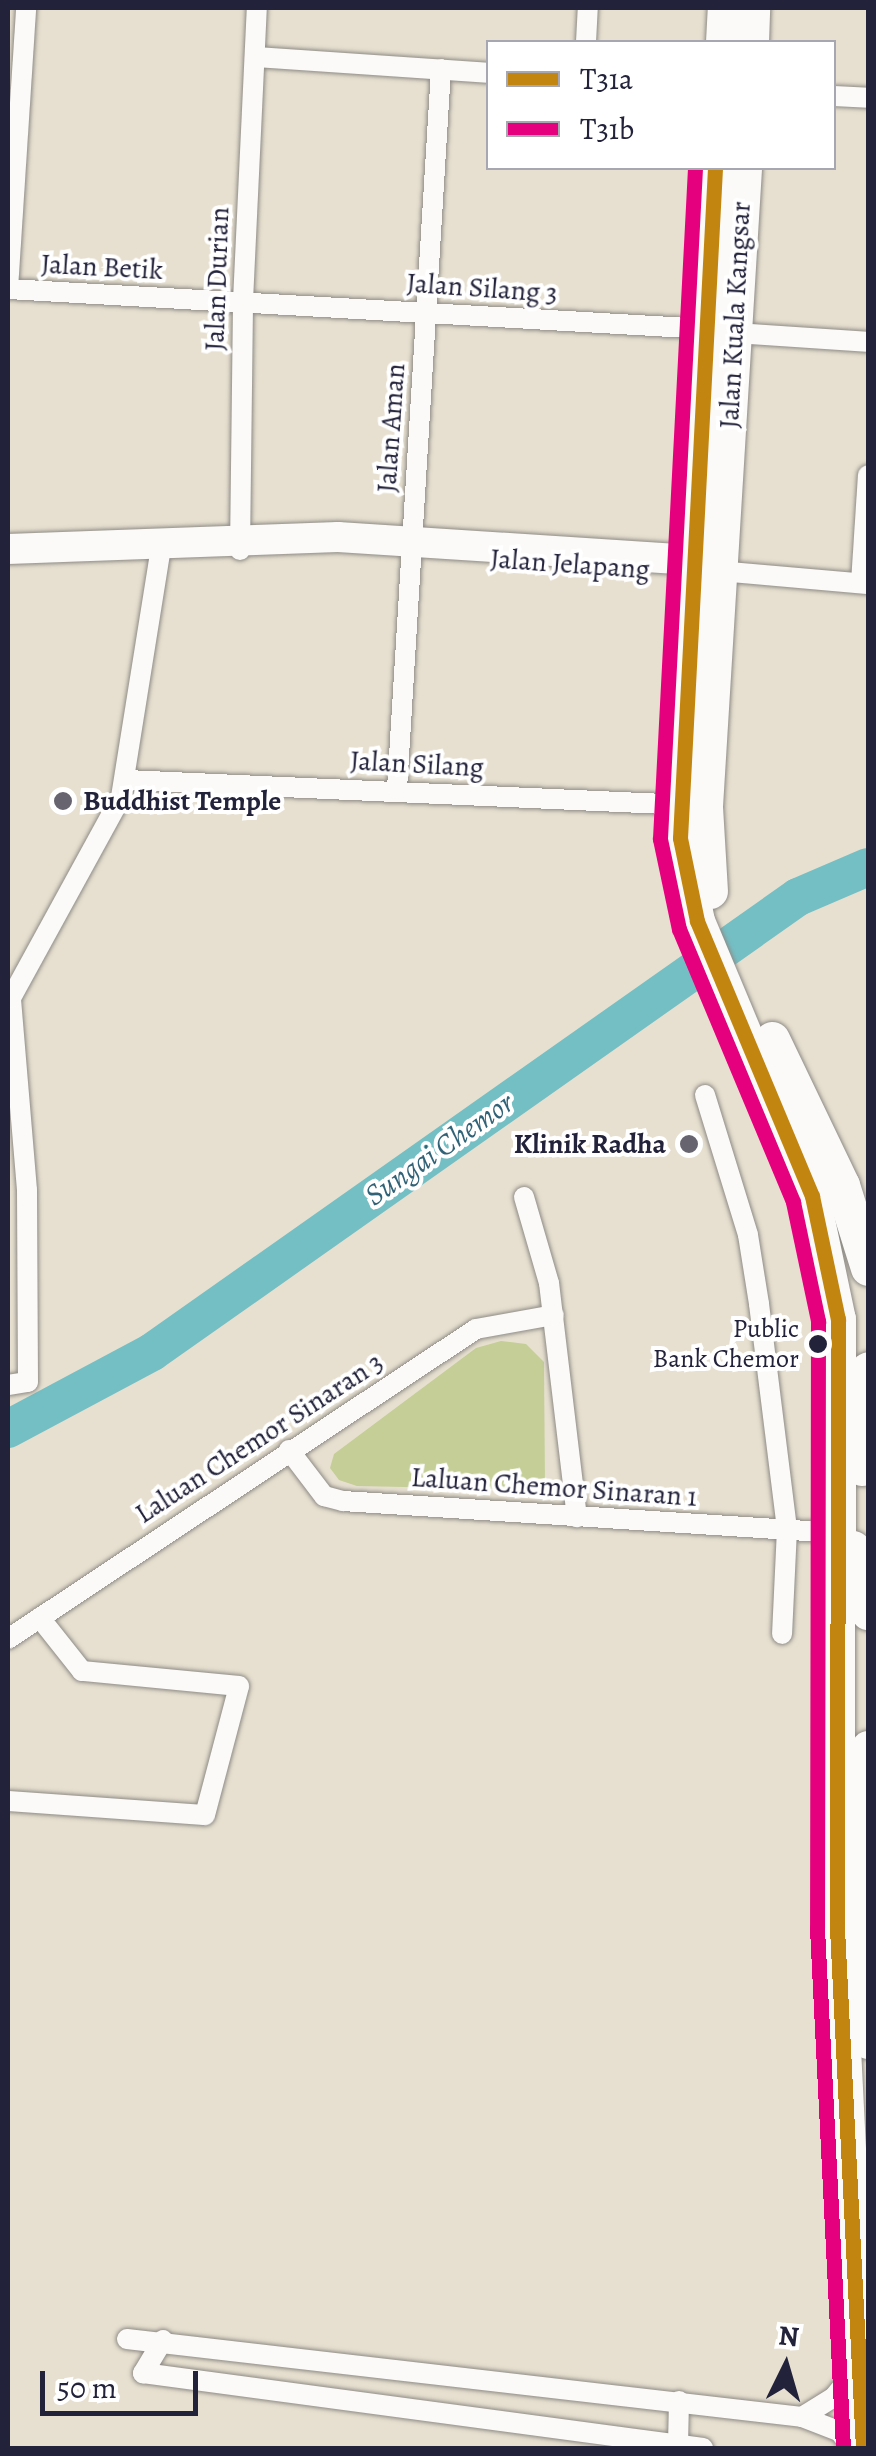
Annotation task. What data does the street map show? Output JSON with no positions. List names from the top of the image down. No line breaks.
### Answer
{"streets":{"highway":["Jalan Kuala Kangsar"],"main road":["Jalan Jelapang"],"street":["Jalan Betik","Jalan Durian","Jalan Silang 3","Jalan Aman","Jalan Silang","Laluan Chemor Sinaran 3","Laluan Chemor Sinaran 1"]},"crossings":[["Jalan Betik","Jalan Durian"],["Jalan Betik","Jalan Silang 3"],["Jalan Durian","Jalan Silang 3"],["Jalan Durian","Jalan Jelapang"],["Jalan Silang 3","Jalan Kuala Kangsar"],["Jalan Silang 3","Jalan Aman"],["Jalan Kuala Kangsar","Jalan Jelapang"],["Jalan Kuala Kangsar","Jalan Silang"],["Jalan Kuala Kangsar","Laluan Chemor Sinaran 1"],["Jalan Aman","Jalan Jelapang"],["Jalan Aman","Jalan Silang"],["Laluan Chemor Sinaran 3","Laluan Chemor Sinaran 1"]],"water":["Sungai Chemor"],"places":["Buddhist Temple","Klinik Radha","Public Bank Chemor"],"lines":["transit line T31a","transit line T31b"],"legend":["T31a","T31b"],"scale_bar":"50 m","north":"top"}
